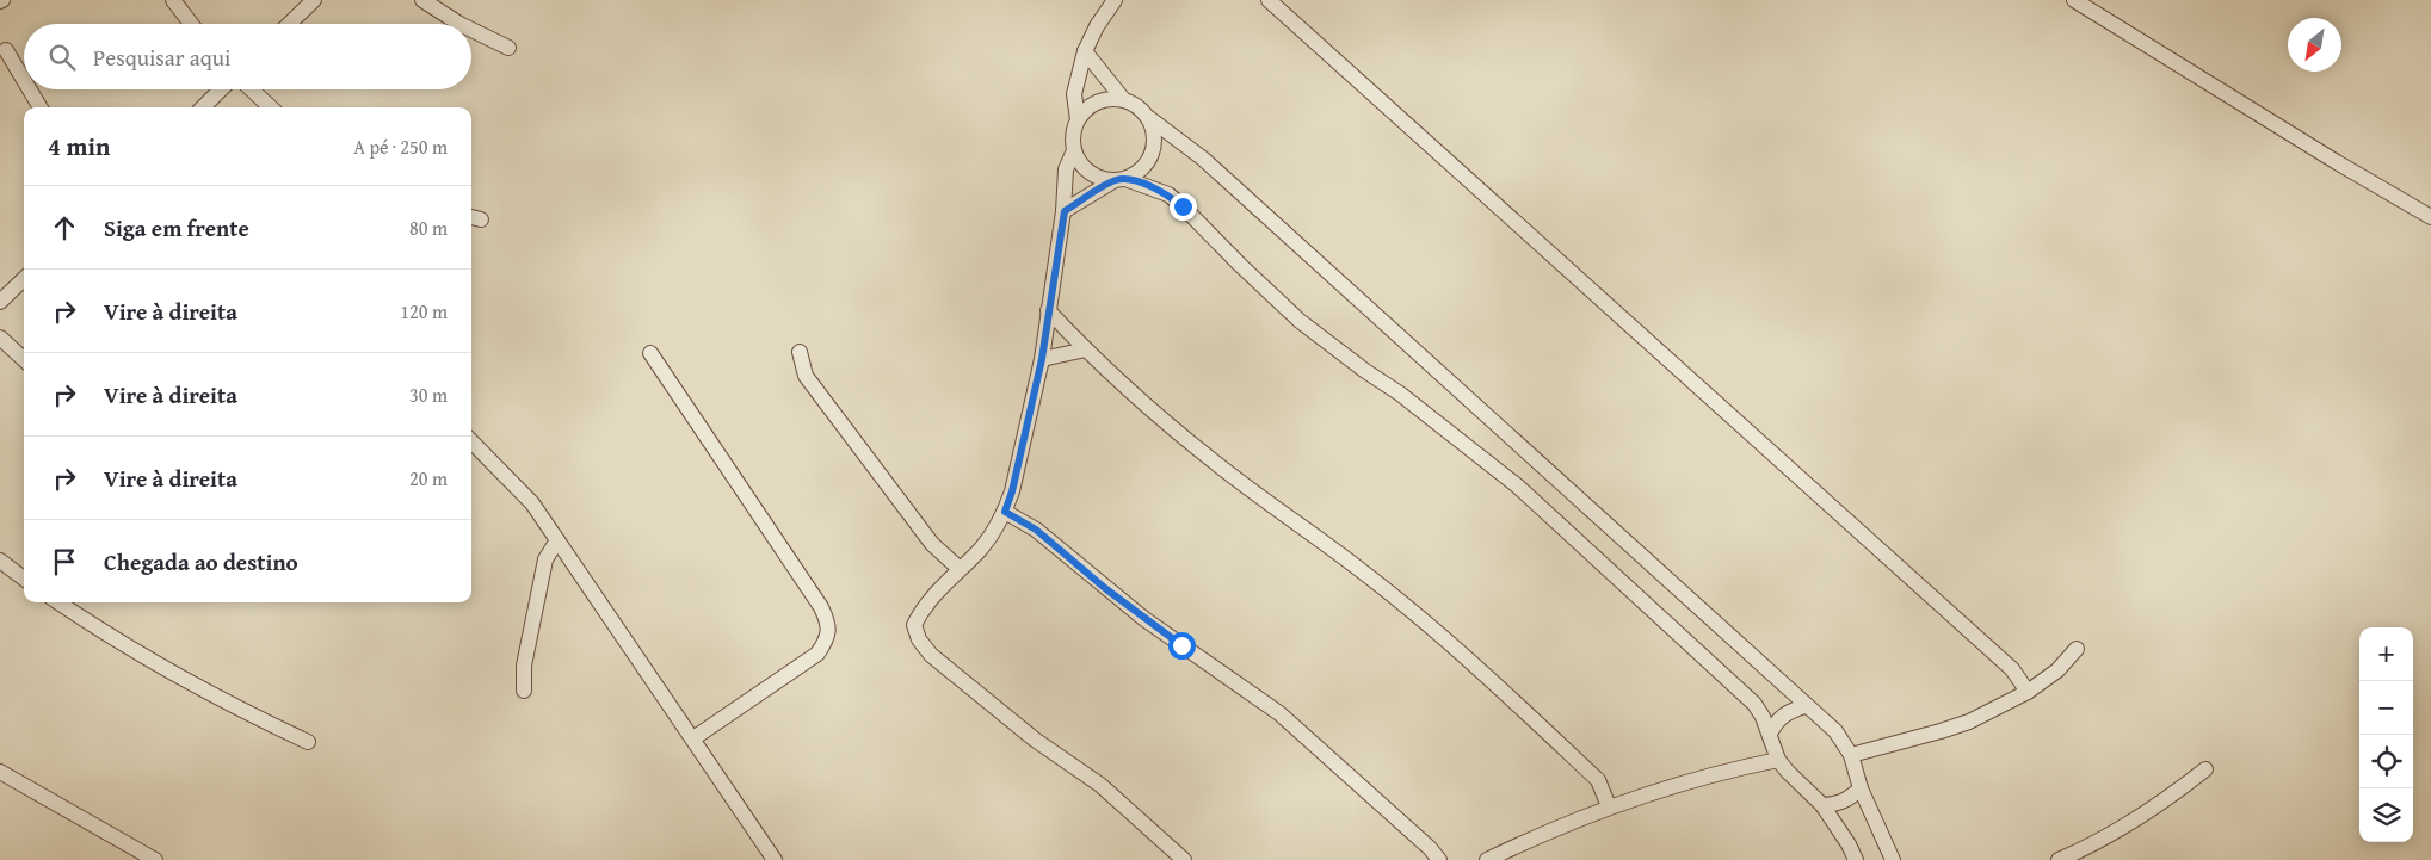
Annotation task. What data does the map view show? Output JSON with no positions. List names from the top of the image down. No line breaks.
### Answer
{"north":"bottom left","page":{"search":"Pesquisar aqui","heading":["4 min","A pé · 250 m"],"list":[["Siga em frente","80 m"],["Vire à direita","120 m"],["Vire à direita","30 m"],["Vire à direita","20 m"],"Chegada ao destino"],"map_buttons":["+","−"]}}
